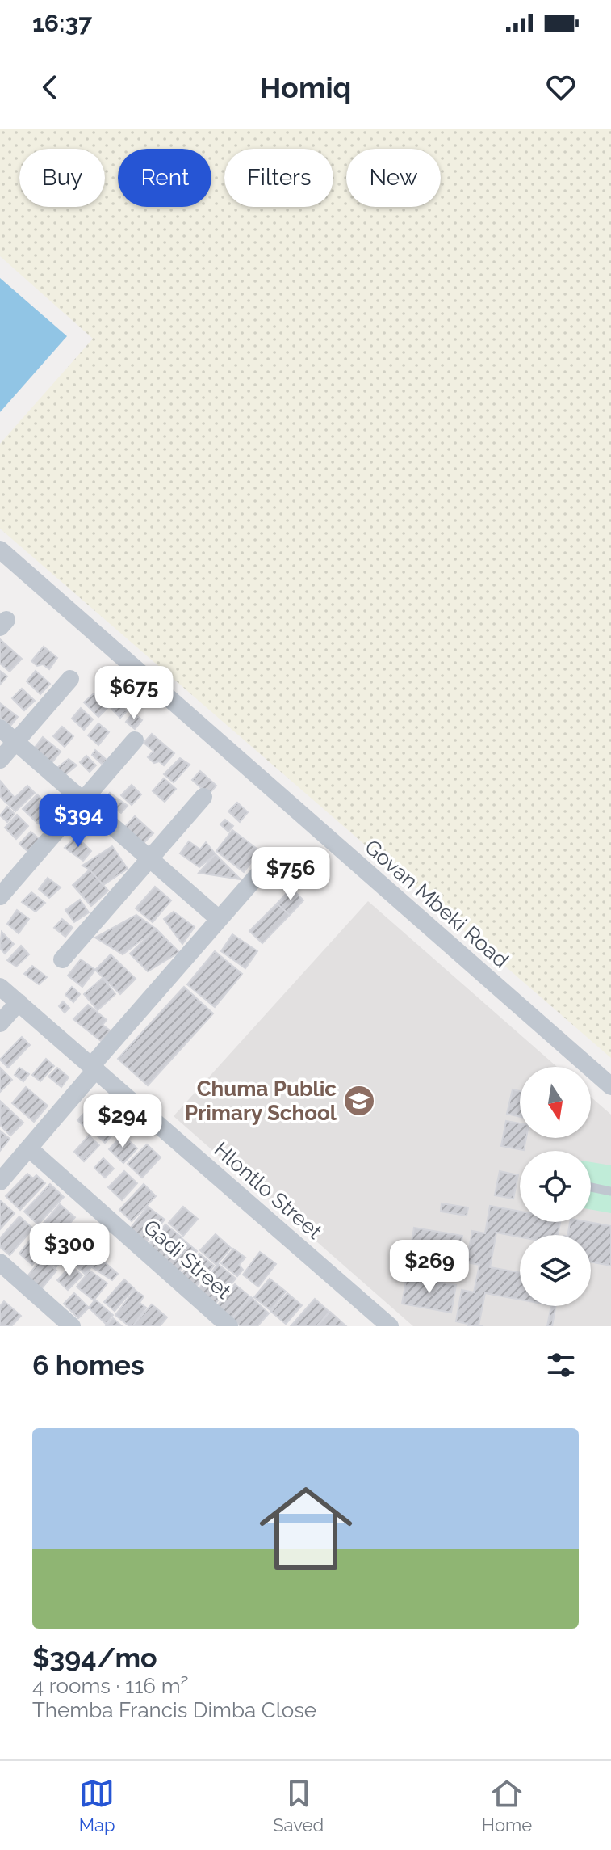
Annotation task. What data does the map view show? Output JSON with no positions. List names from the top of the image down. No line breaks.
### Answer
{"streets":{"street":["Govan Mbeki Road","Hlontlo Street","Gadi Street"]},"places":{"school or university":["Chuma Public Primary School"]},"north":"bottom","page":{"status":"16:37","header":"Homiq","chip":["Buy","Rent","Filters","New"],"price":["$675","$394","$756","$294","$300","$269"],"heading":"6 homes","list":[{"name":"$394/mo","note":"4 rooms · 116 m² · Themba Francis Dimba Close"}],"tabs":["Map","Saved","Home"]}}
